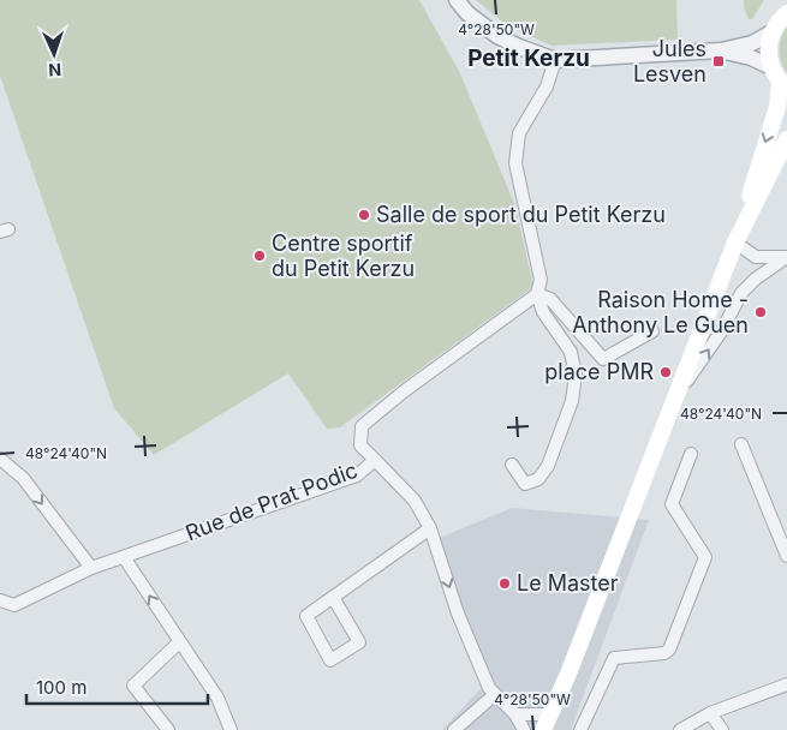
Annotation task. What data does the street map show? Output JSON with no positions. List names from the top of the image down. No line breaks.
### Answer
{"streets":{"street":["Rue de Prat Podic"]},"districts":["Petit Kerzu"],"places":{"transit":["Jules Lesven"],"other":["Salle de sport du Petit Kerzu","Centre sportif du Petit Kerzu","Raison Home - Anthony Le Guen","place PMR","Le Master"]},"scale_bar":"100 m","north":"bottom","coordinates":["4°28'50\"W","48°24'40\"N"]}
